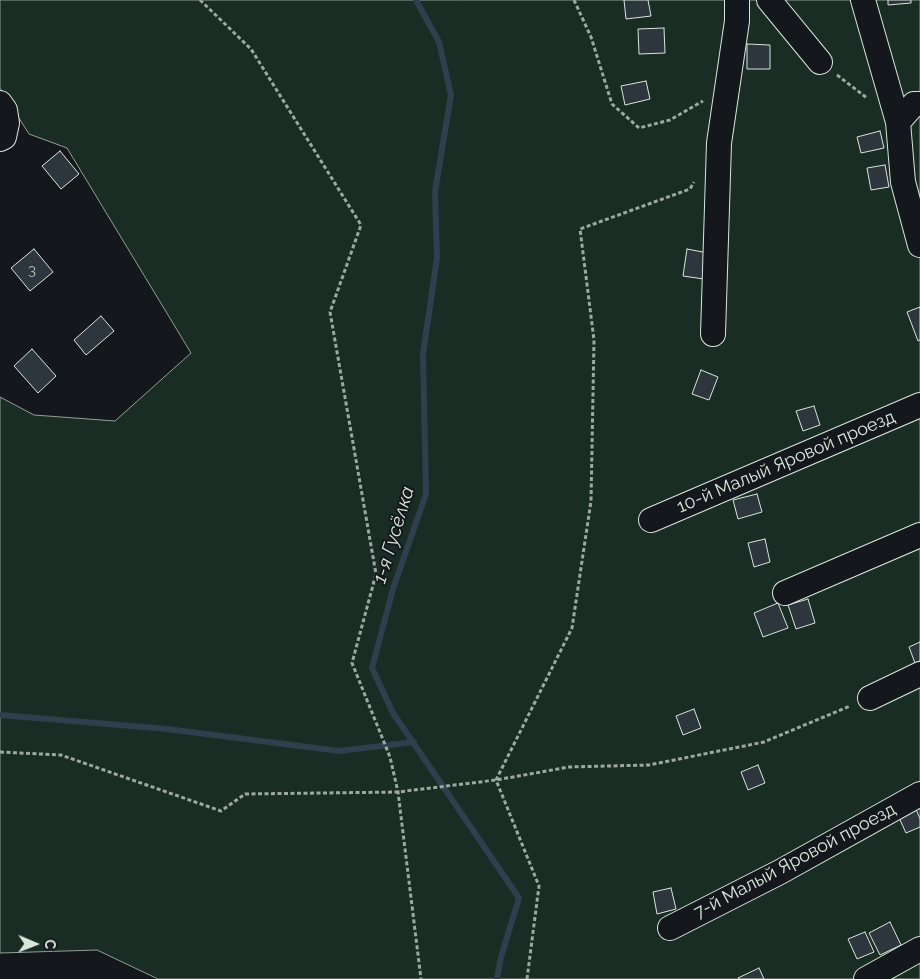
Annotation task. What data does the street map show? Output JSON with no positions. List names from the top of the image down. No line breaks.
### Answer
{"streets":{"street":["10-й Малый Яровой проезд","7-й Малый Яровой проезд"]},"water":["1-я Гусёлка"],"house_numbers":["3"],"north":"right"}
